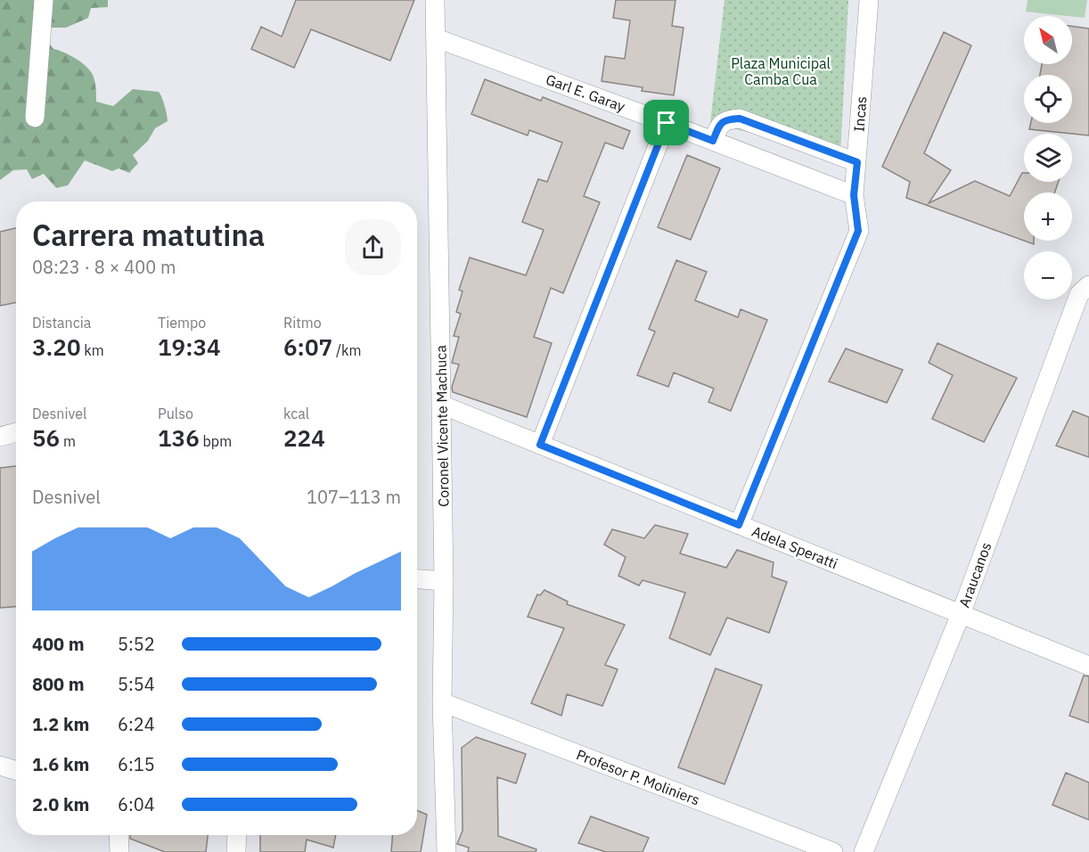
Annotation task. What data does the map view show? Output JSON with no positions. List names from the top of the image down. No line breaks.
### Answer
{"streets":{"street":["Garl E. Garay","Incas","Coronel Vicente Machuca","Adela Speratti","Araucanos","Profesor P. Moliniers"]},"crossings":[["Garl E. Garay","Incas"],["Garl E. Garay","Coronel Vicente Machuca"],["Incas","Adela Speratti"],["Coronel Vicente Machuca","Adela Speratti"],["Coronel Vicente Machuca","Profesor P. Moliniers"],["Adela Speratti","Araucanos"]],"parks":["Plaza Municipal Camba Cua"],"north":"top left","page":{"map_buttons":["+","−"],"heading":["Carrera matutina","08:23 · 8 × 400 m"],"stats":[["Distancia","3.20 km"],["Tiempo","19:34"],["Ritmo","6:07 /km"],["Desnivel","56 m"],["Pulso","136 bpm"],["kcal","224"]],"chart":["Desnivel","107–113 m"],"list":[{"name":"400 m","note":"5:52"},{"name":"800 m","note":"5:54"},{"name":"1.2 km","note":"6:24"},{"name":"1.6 km","note":"6:15"},{"name":"2.0 km","note":"6:04"}]}}
